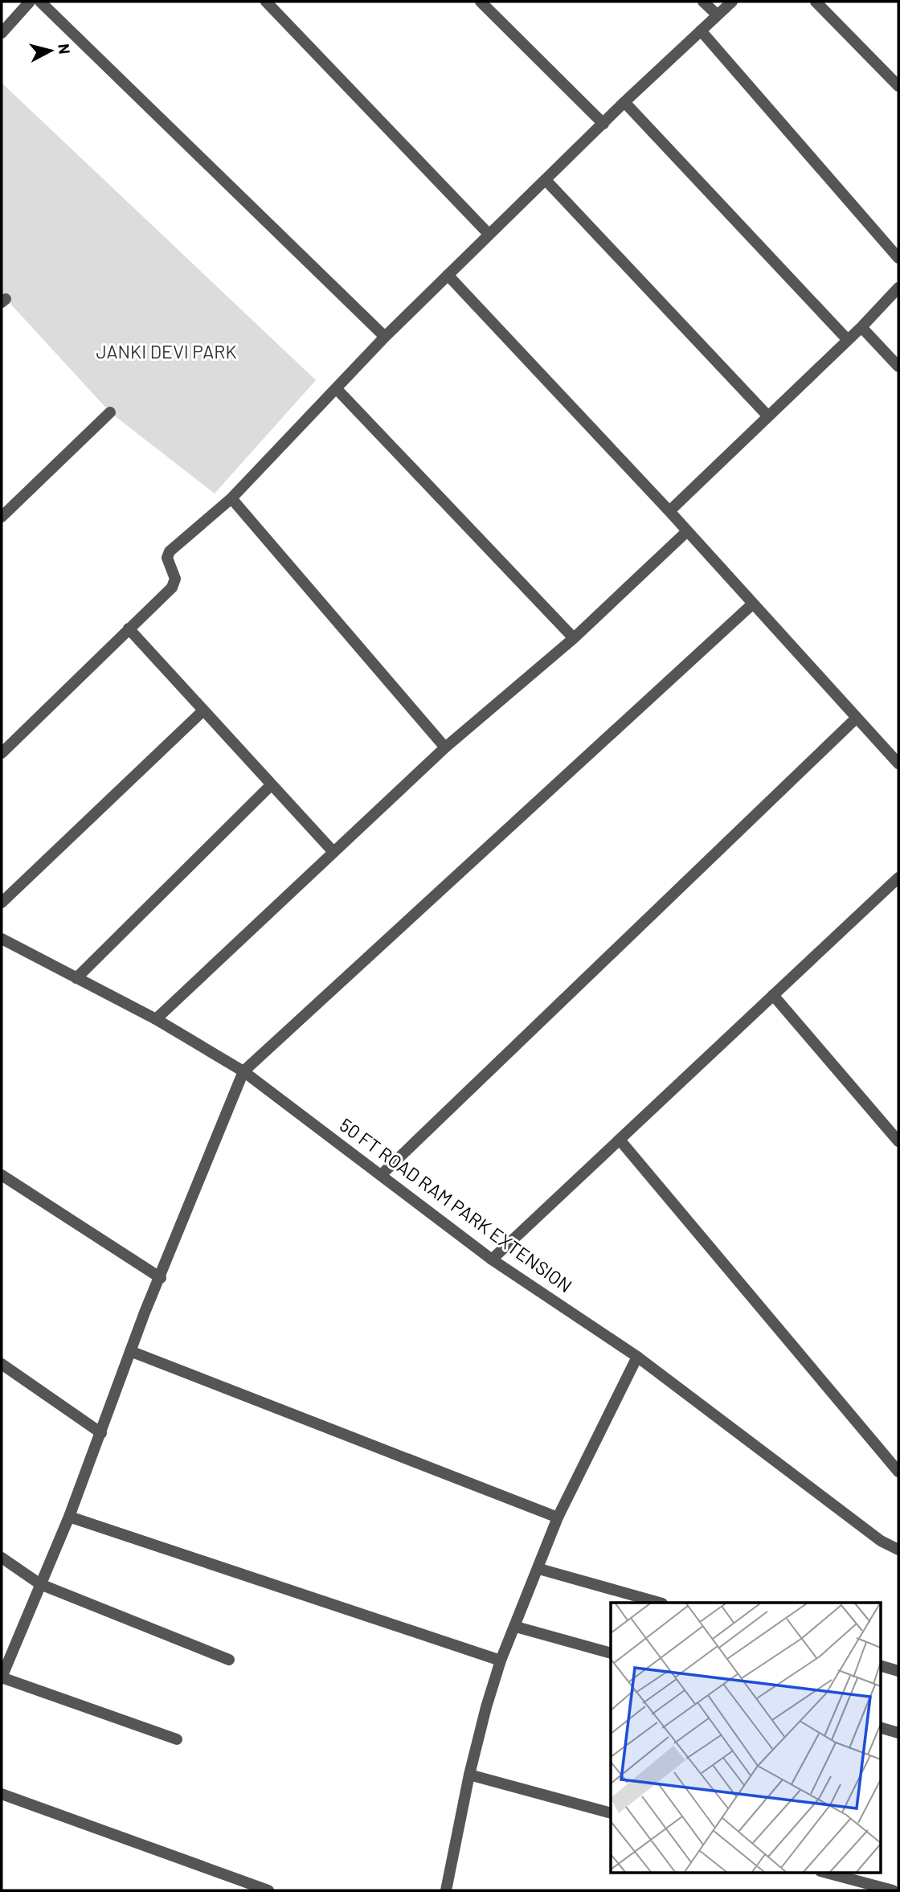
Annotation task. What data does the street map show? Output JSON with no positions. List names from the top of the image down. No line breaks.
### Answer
{"streets":{"street":["50 FT ROAD RAM PARK EXTENSION"]},"parks":["JANKI DEVI PARK"],"north":"right"}
